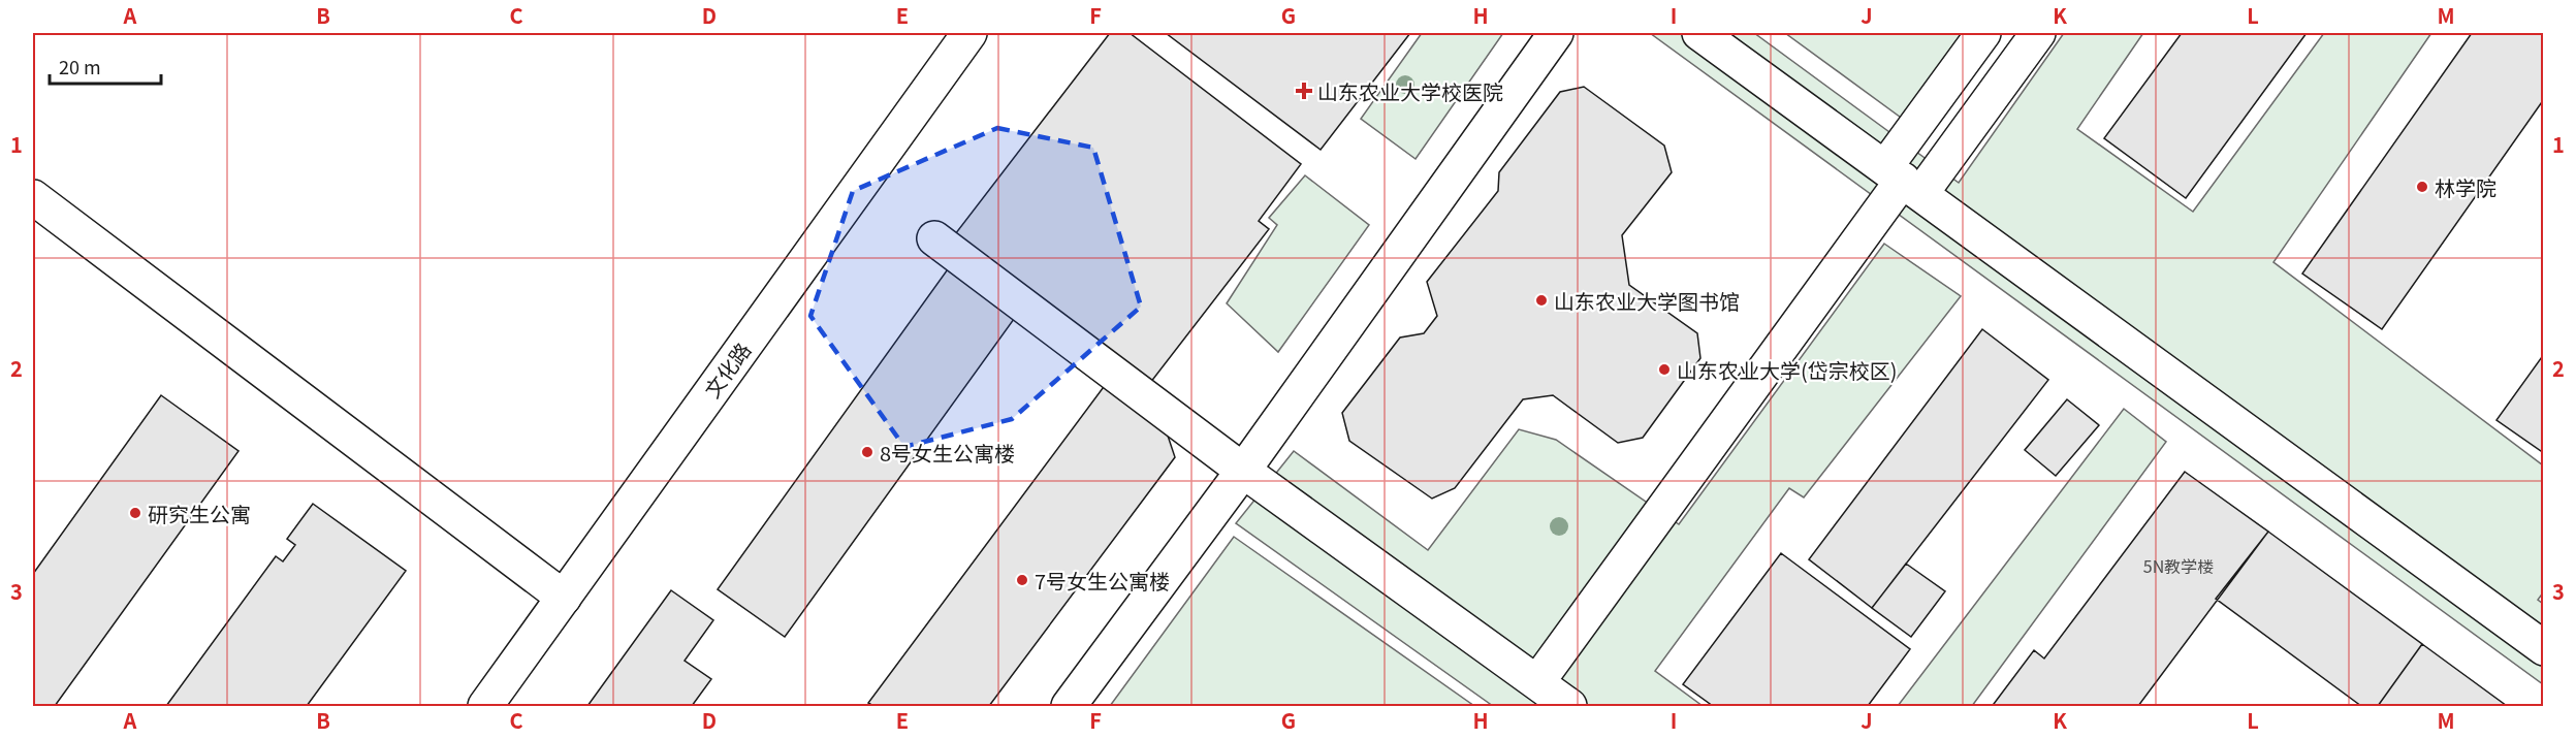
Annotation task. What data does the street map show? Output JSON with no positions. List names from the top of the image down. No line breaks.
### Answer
{"streets":{"street":["文化路"]},"places":{"health":["山东农业大学校医院"],"other":["林学院","山东农业大学图书馆","山东农业大学(岱宗校区)","8号女生公寓楼","研究生公寓","7号女生公寓楼"]},"house_numbers":["5N教学楼"],"scale_bar":"20 m","grid":{"columns":["A","B","C","D","E","F","G","H","I","J","K","L","M"],"rows":["1","2","3"]}}
